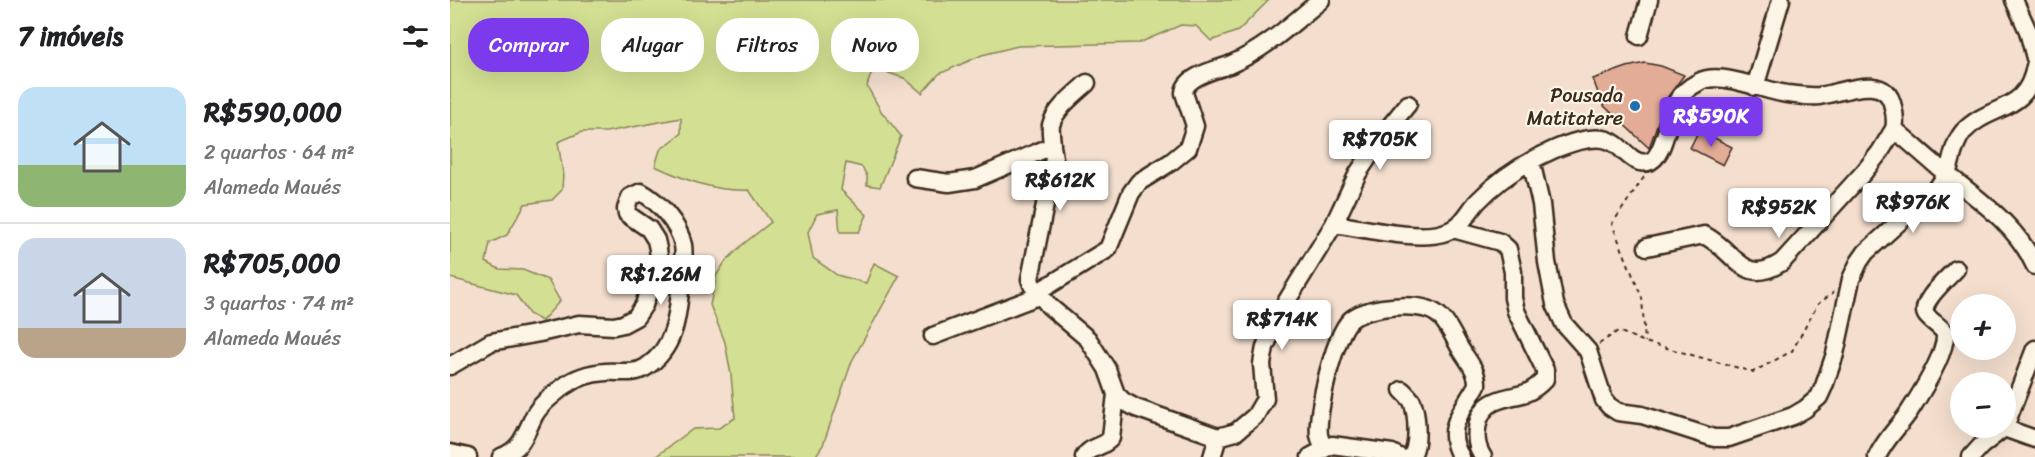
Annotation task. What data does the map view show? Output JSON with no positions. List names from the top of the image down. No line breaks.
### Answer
{"places":["Pousada Matitatere"],"page":{"heading":"7 imóveis","chip":["Comprar","Alugar","Filtros","Novo"],"list":[{"name":"R$590,000","note":"2 quartos · 64 m² · Alameda Maués"},{"name":"R$705,000","note":"3 quartos · 74 m² · Alameda Maués"}],"price":["R$590K","R$705K","R$612K","R$976K","R$952K","R$1.26M","R$714K"],"map_buttons":["+","−"]}}
